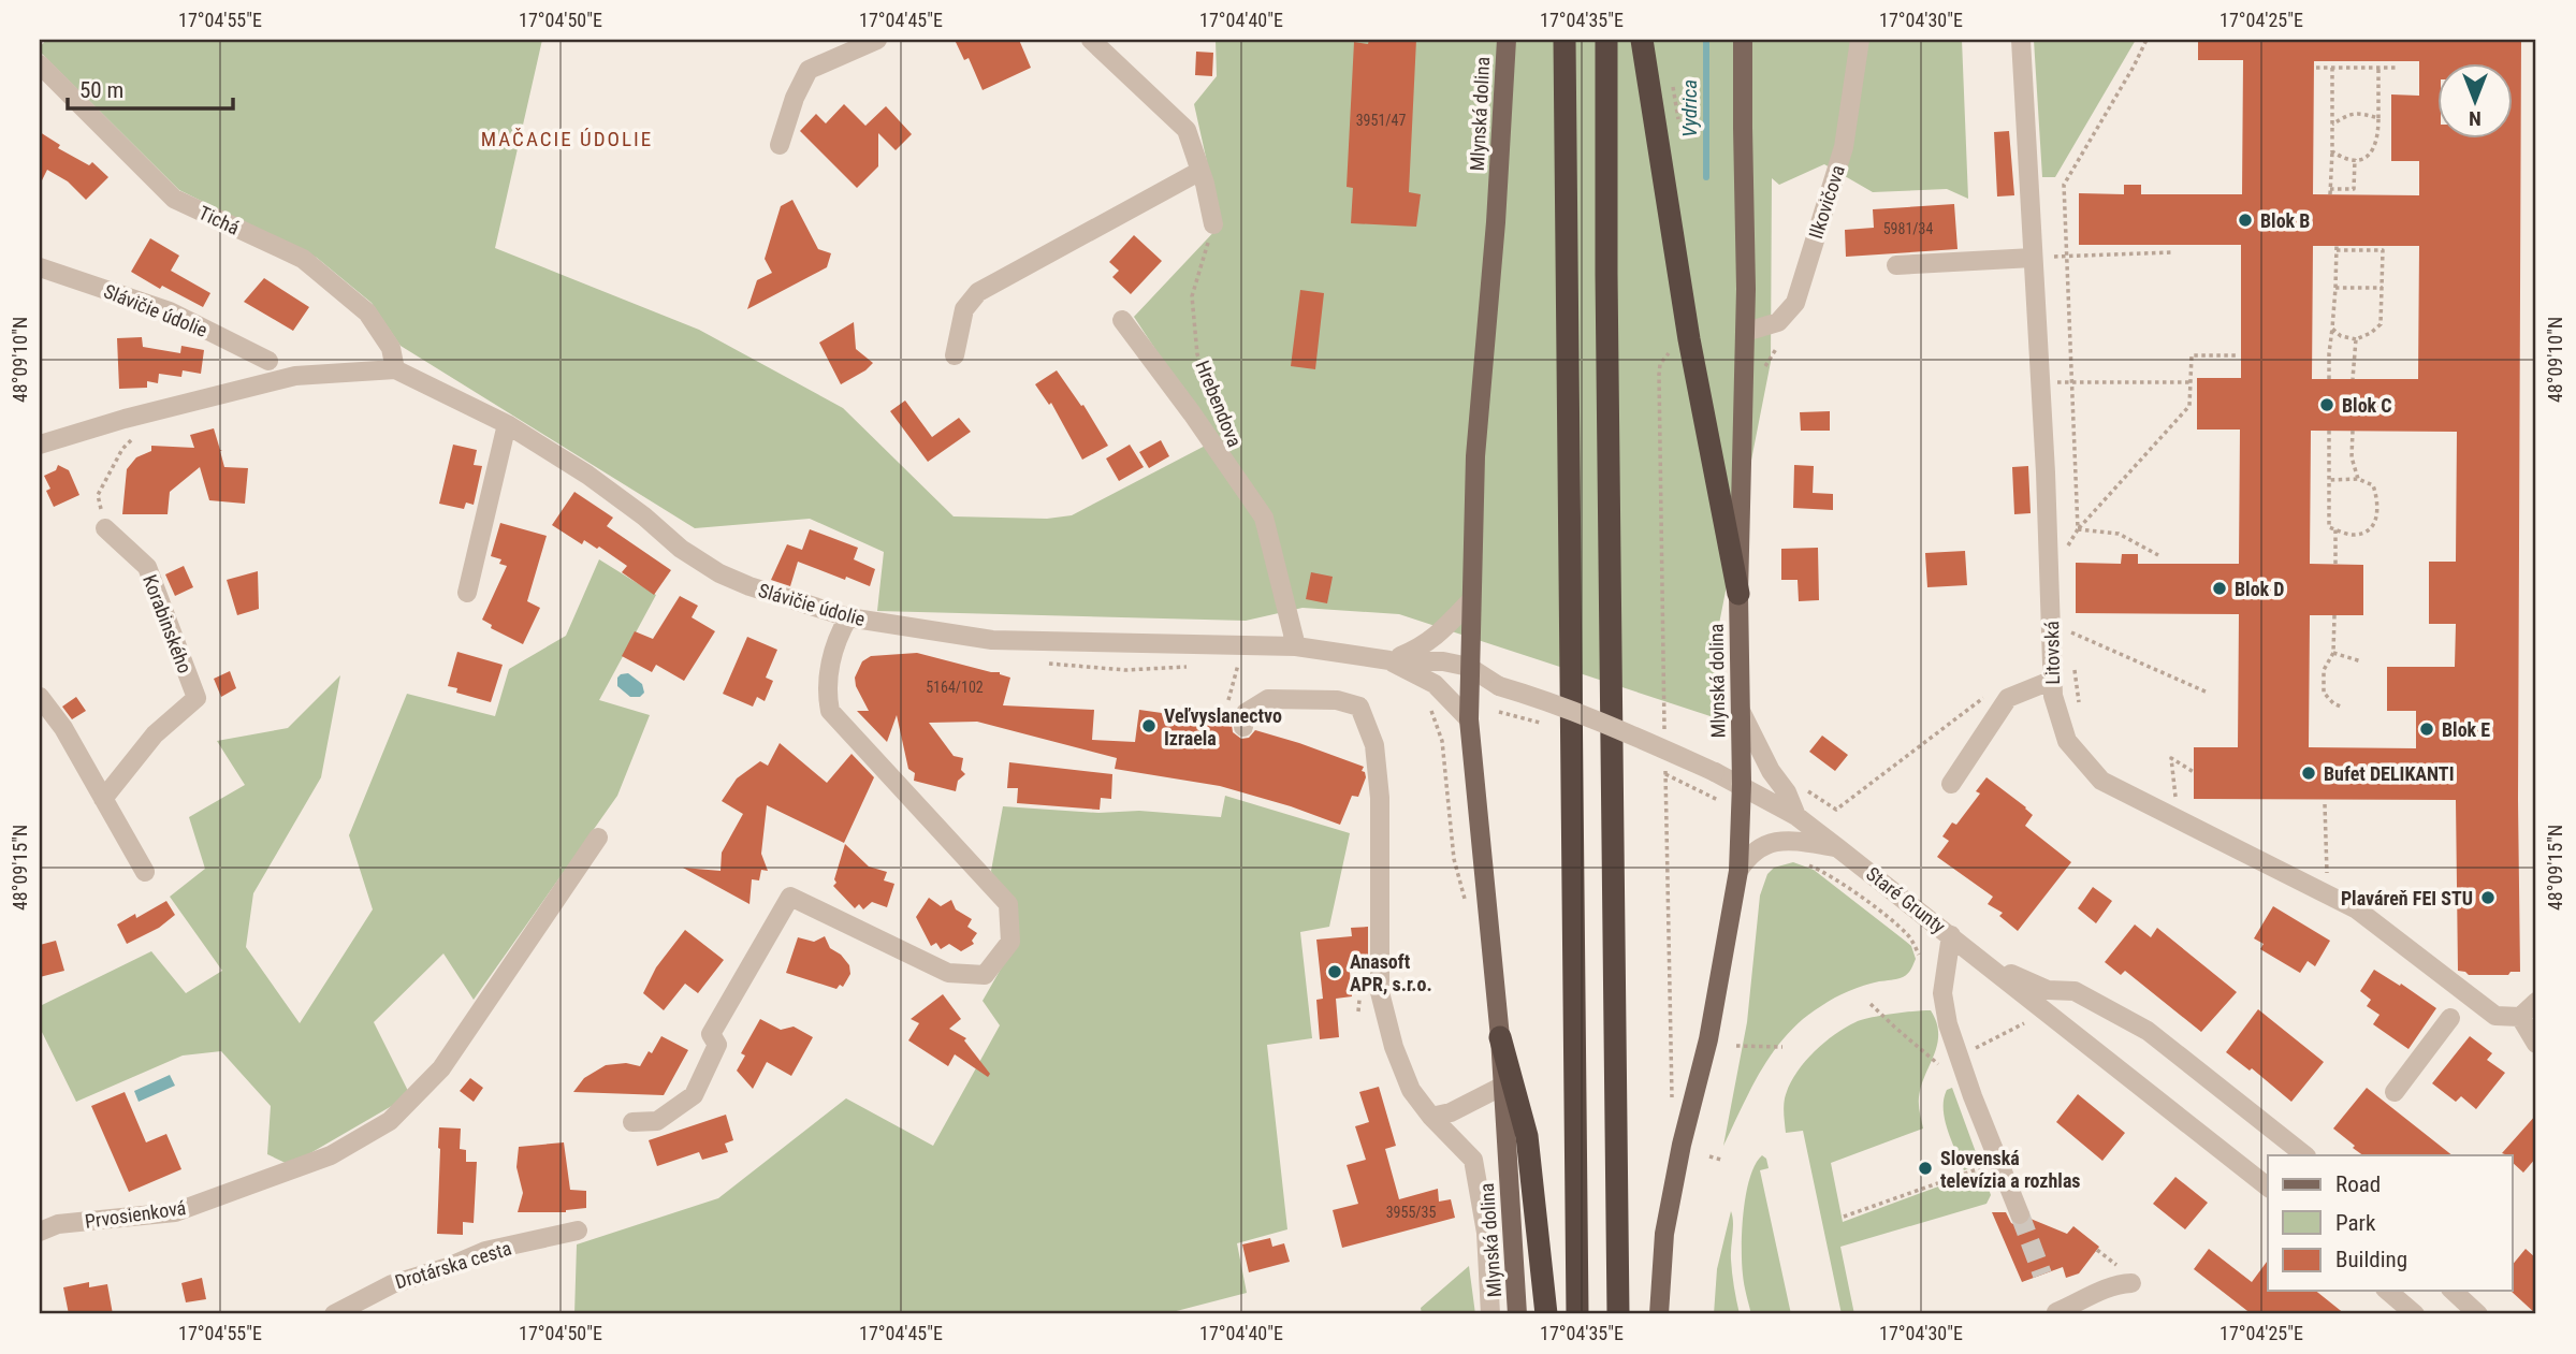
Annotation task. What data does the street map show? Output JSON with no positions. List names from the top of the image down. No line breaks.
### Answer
{"streets":{"main road":["Mlynská dolina"],"street":["Ilkovičova","Tichá","Slávičie údolie","Korabinského","Litovská","Staré Grunty","Prvosienková","Drotárska cesta"],"path":["Hrebendova"]},"crossings":[["Mlynská dolina","Ilkovičova"],["Mlynská dolina","Slávičie údolie"],["Mlynská dolina","Staré Grunty"],["Tichá","Slávičie údolie"],["Slávičie údolie","Staré Grunty"]],"districts":["MAČACIE ÚDOLIE"],"water":["Vydrica"],"places":["Blok B","Blok C","Blok D","Veľvyslanectvo Izraela","Blok E","Bufet DELIKANTI","Plaváreň FEI STU","Anasoft APR, s.r.o.","Slovenská televízia a rozhlas"],"house_numbers":["3951/47","5981/34","5164/102","3955/35"],"legend":["Road","Park","Building"],"scale_bar":"50 m","north":"bottom","coordinates":["17°04'55\"E","17°04'50\"E","17°04'45\"E","17°04'40\"E","17°04'35\"E","17°04'30\"E","17°04'25\"E","48°09'10\"N","48°09'15\"N"]}
